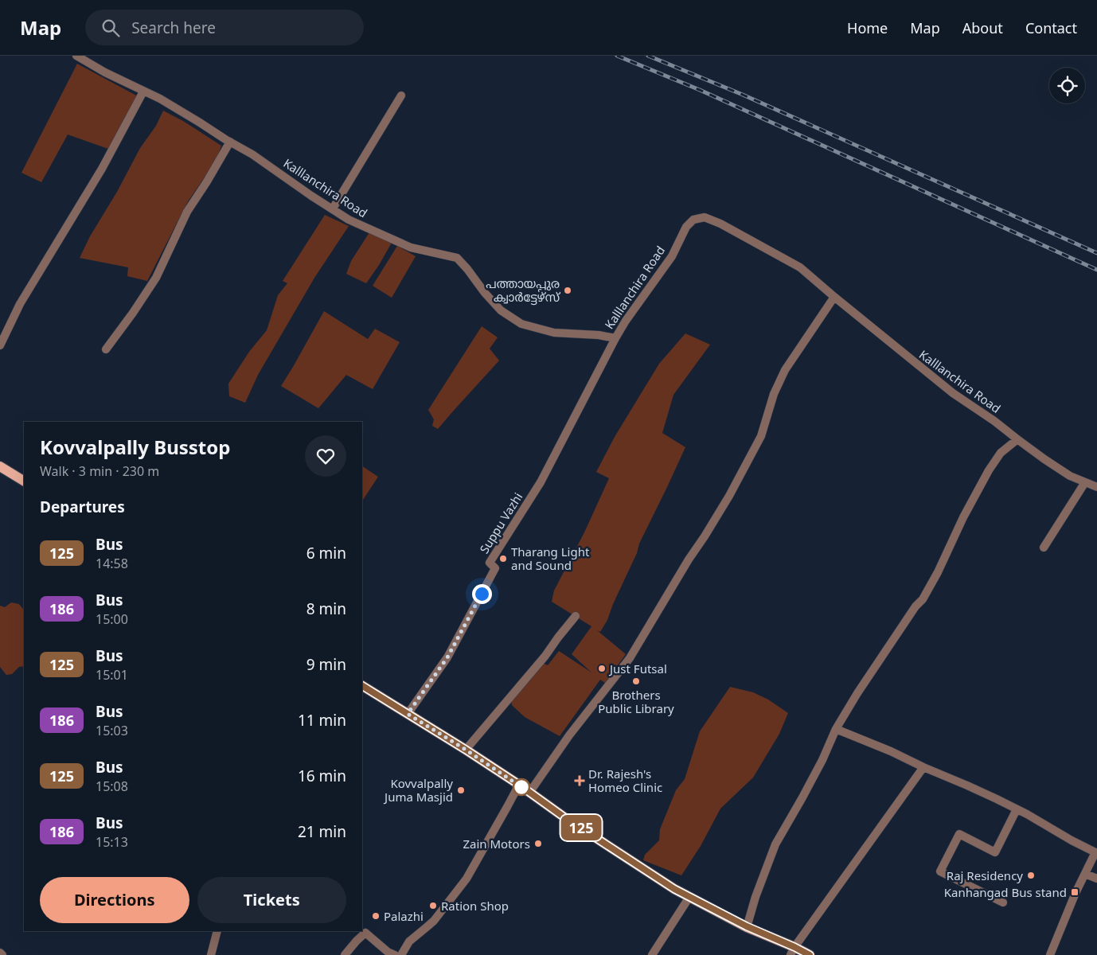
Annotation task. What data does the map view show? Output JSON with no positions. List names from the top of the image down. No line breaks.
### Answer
{"streets":{"street":["Kalllanchira Road","Suppu Vazhi"]},"crossings":[["Kalllanchira Road","Suppu Vazhi"]],"places":{"other":["പത്തായപ്പുര ക്വാർട്ടേഴ്സ്","Tharang Light and Sound","Just Futsal","Brothers Public Library","Kovvalpally Juma Masjid","Zain Motors","Raj Residency","Ration Shop","Palazhi"],"health":["Dr. Rajesh's Homeo Clinic"],"transit":["Kanhangad Bus stand"]},"lines":["bus line 125"],"page":{"header":"Map","search":"Search here","nav":["Home","Map","About","Contact"],"on_map":"125","heading":[["Kovvalpally Busstop","Walk · 3 min · 230 m"],"Departures"],"list":[{"mark":"125","name":"Bus","note":"14:58","value":"6 min"},{"mark":"186","name":"Bus","note":"15:00","value":"8 min"},{"mark":"125","name":"Bus","note":"15:01","value":"9 min"},{"mark":"186","name":"Bus","note":"15:03","value":"11 min"},{"mark":"125","name":"Bus","note":"15:08","value":"16 min"},{"mark":"186","name":"Bus","note":"15:13","value":"21 min"}],"buttons":["Directions","Tickets"]}}
